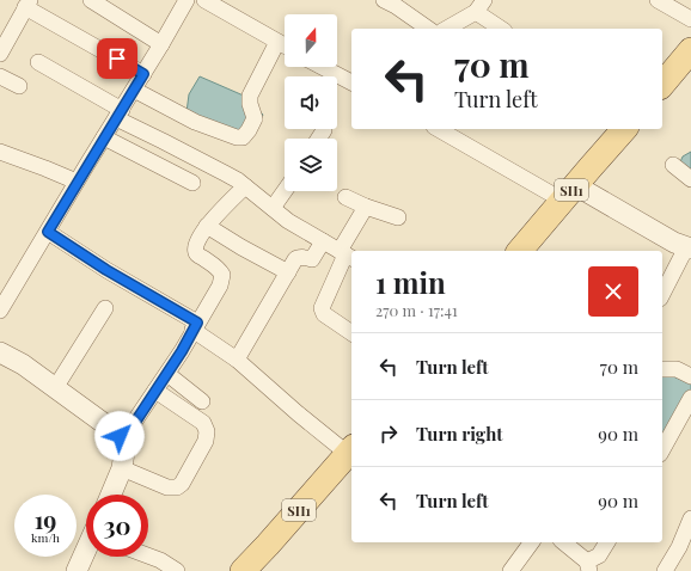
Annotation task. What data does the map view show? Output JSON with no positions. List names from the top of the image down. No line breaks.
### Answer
{"streets":{"main road":["SH1"]},"north":"top","page":{"turn":["70 m","Turn left"],"heading":["1 min","270 m · 17:41"],"list":[{"name":"Turn left","value":"70 m"},{"name":"Turn right","value":"90 m"},{"name":"Turn left","value":"90 m"}],"speed":"19 km/h","limit":"30"}}
